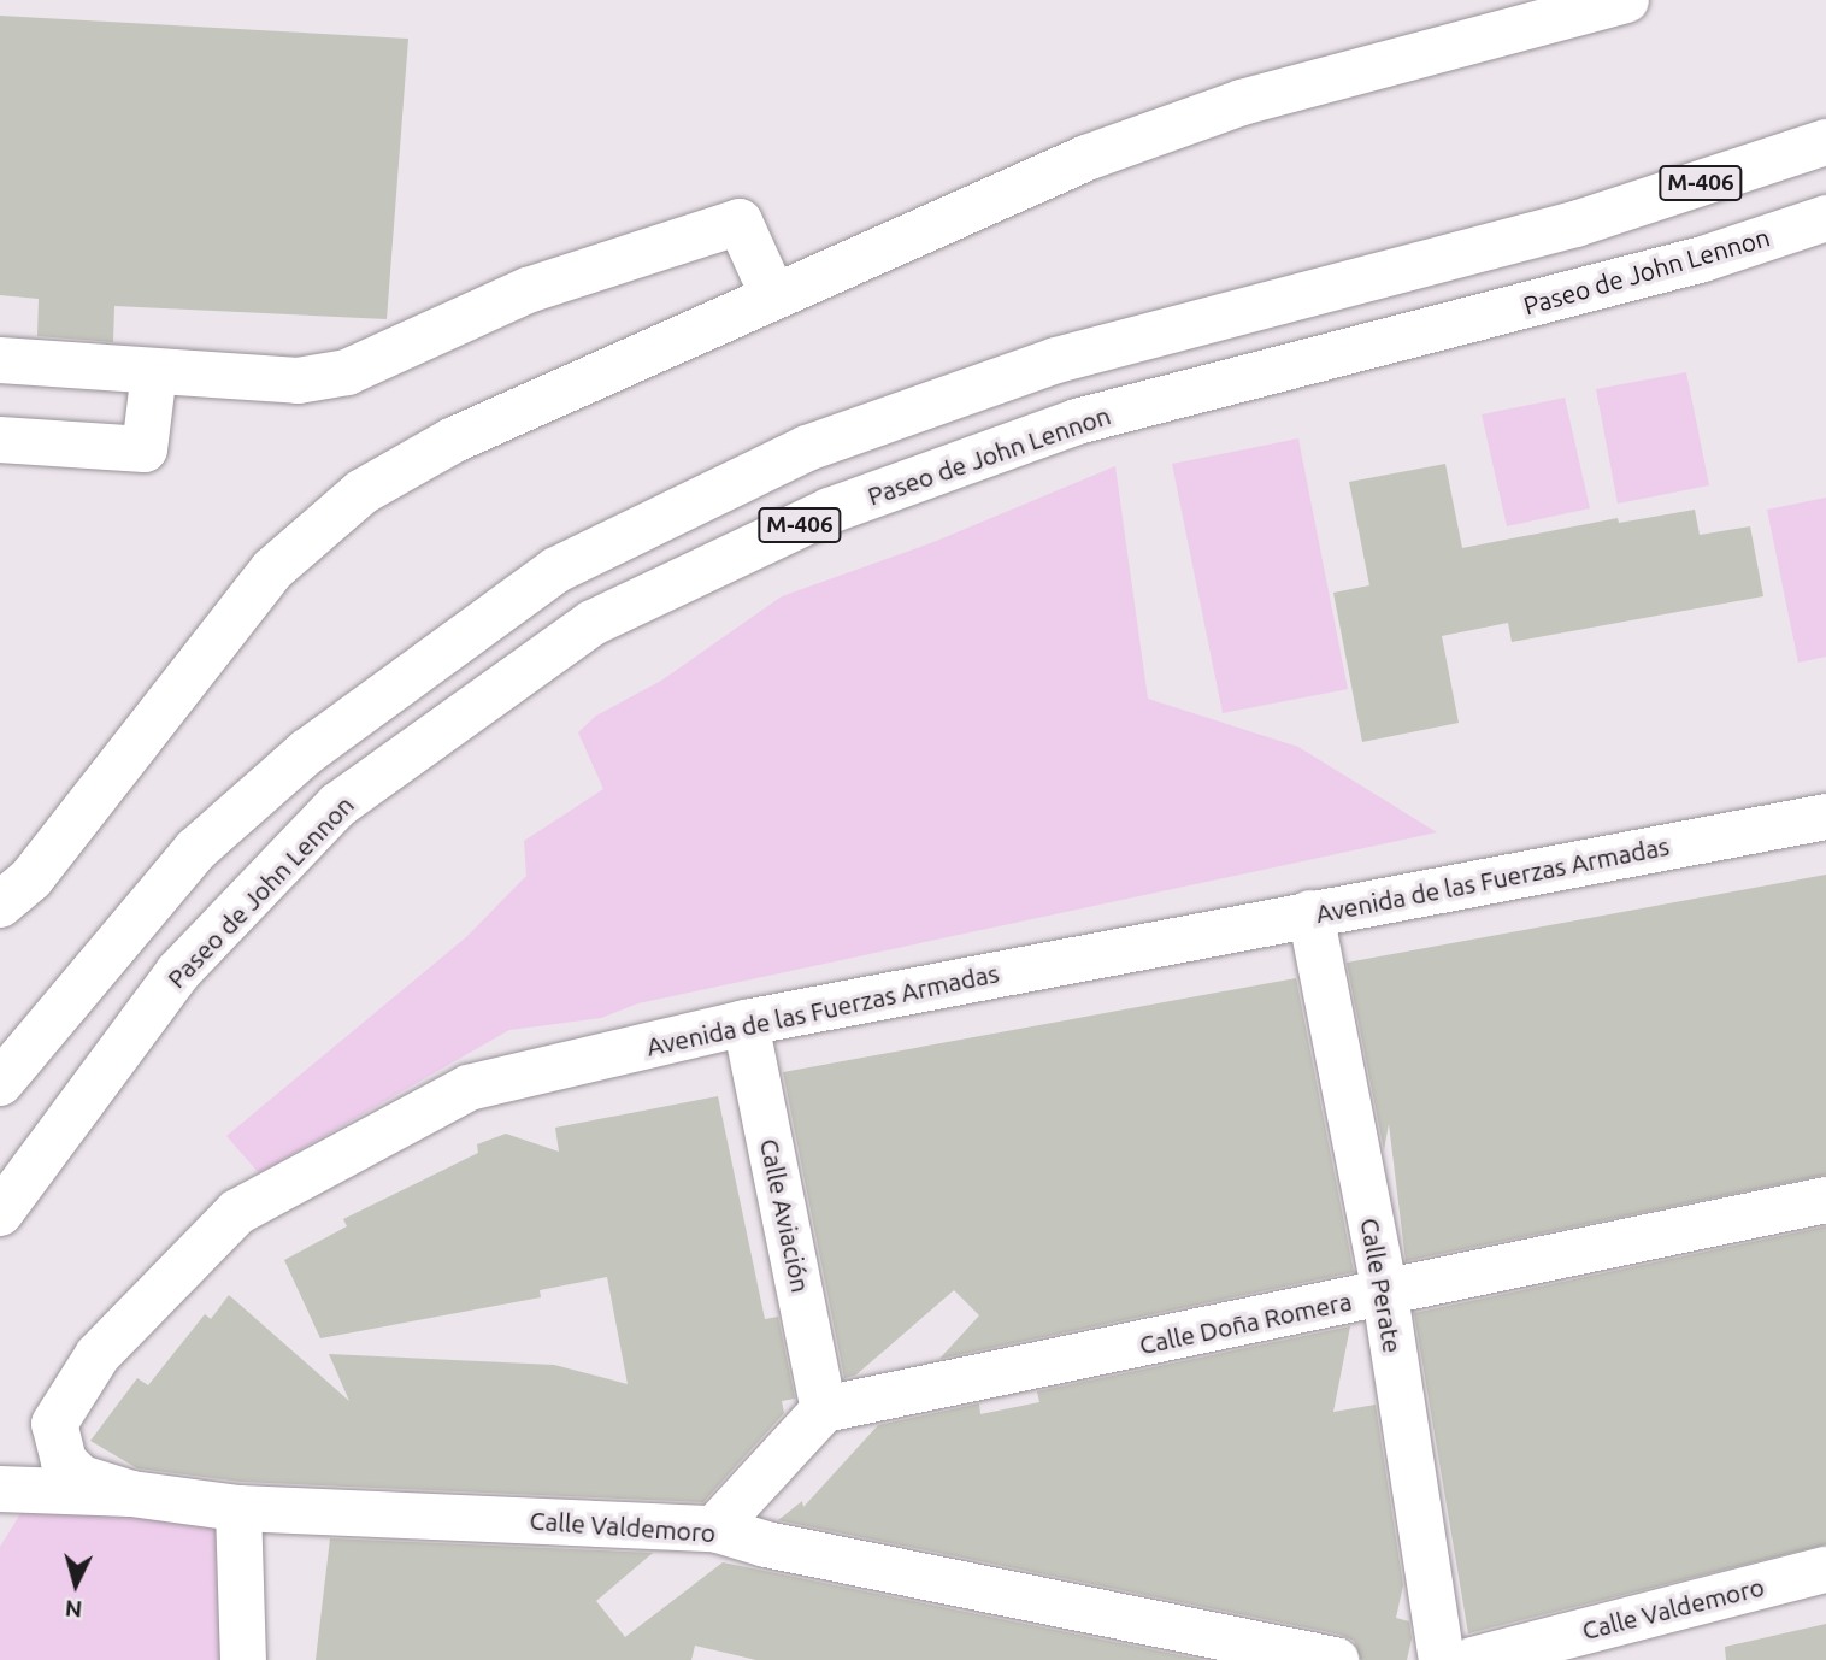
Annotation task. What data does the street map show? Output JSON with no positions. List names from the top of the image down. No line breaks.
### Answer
{"streets":{"main road":["M-406","Paseo de John Lennon","Avenida de las Fuerzas Armadas","Calle Aviación","Calle Perate","Calle Doña Romera","Calle Valdemoro"]},"crossings":[["Avenida de las Fuerzas Armadas","Calle Aviación"],["Avenida de las Fuerzas Armadas","Calle Perate"],["Avenida de las Fuerzas Armadas","Calle Valdemoro"],["Calle Aviación","Calle Doña Romera"],["Calle Perate","Calle Doña Romera"]],"north":"bottom"}
